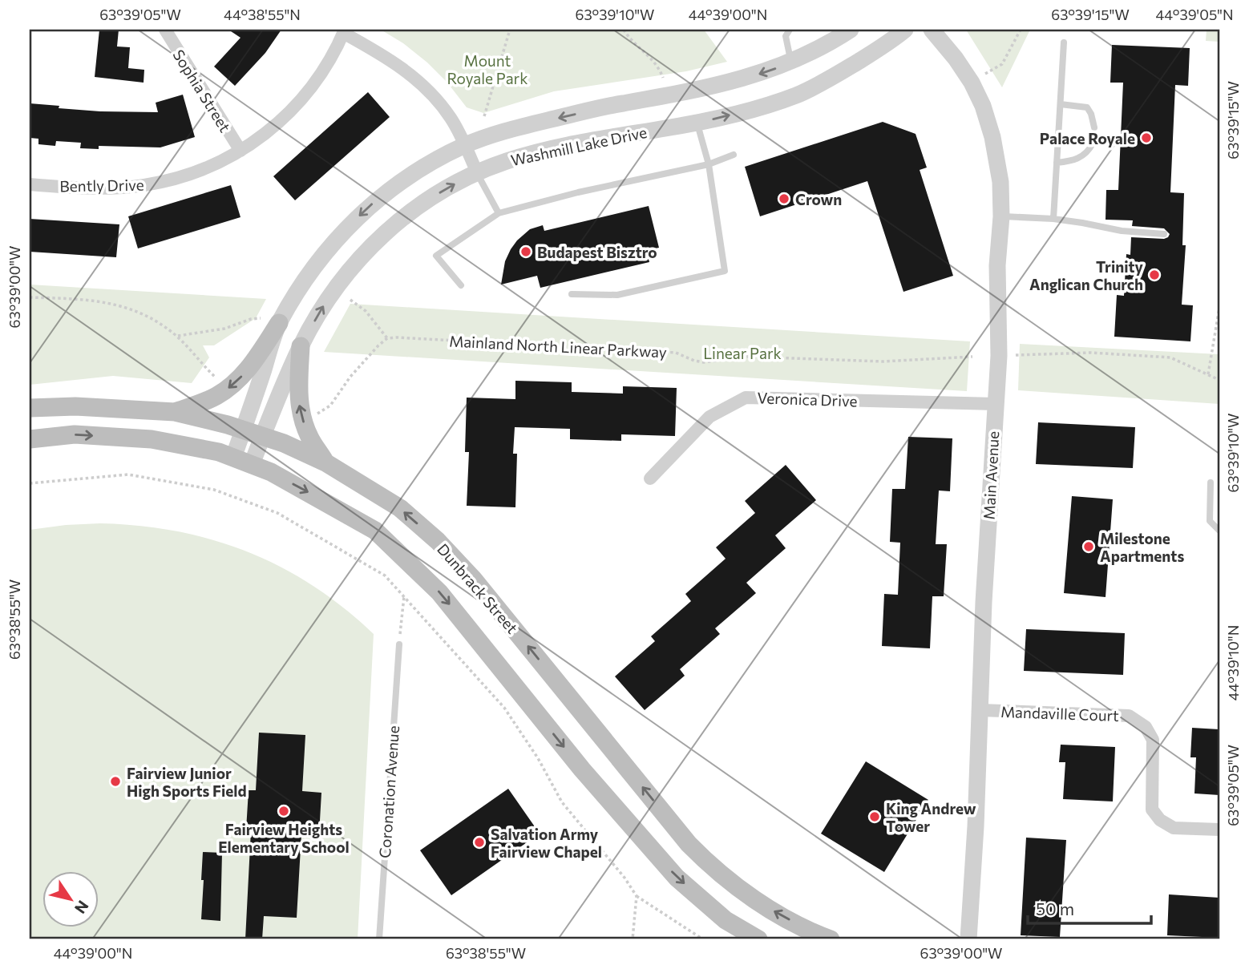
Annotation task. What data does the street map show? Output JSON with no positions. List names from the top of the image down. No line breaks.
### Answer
{"streets":{"main road":["Dunbrack Street"],"street":["Sophia Street","Washmill Lake Drive","Bently Drive","Veronica Drive","Main Avenue","Mandaville Court"],"lane":["Coronation Avenue"],"path":["Mainland North Linear Parkway"]},"crossings":[["Sophia Street","Bently Drive"],["Washmill Lake Drive","Dunbrack Street"],["Veronica Drive","Main Avenue"],["Main Avenue","Mandaville Court"]],"parks":["Mount Royale Park","Linear Park"],"places":["Palace Royale","Crown","Budapest Bisztro","Trinity Anglican Church","Milestone Apartments","Fairview Junior High Sports Field","Fairview Heights Elementary School","King Andrew Tower","Salvation Army Fairview Chapel"],"scale_bar":"50 m","north":"bottom right","coordinates":["63°39'05\"W","44°38'55\"N","63°39'10\"W","44°39'00\"N","63°39'15\"W","44°39'05\"N","63°39'00\"W","63°38'55\"W","44°39'10\"N"]}
